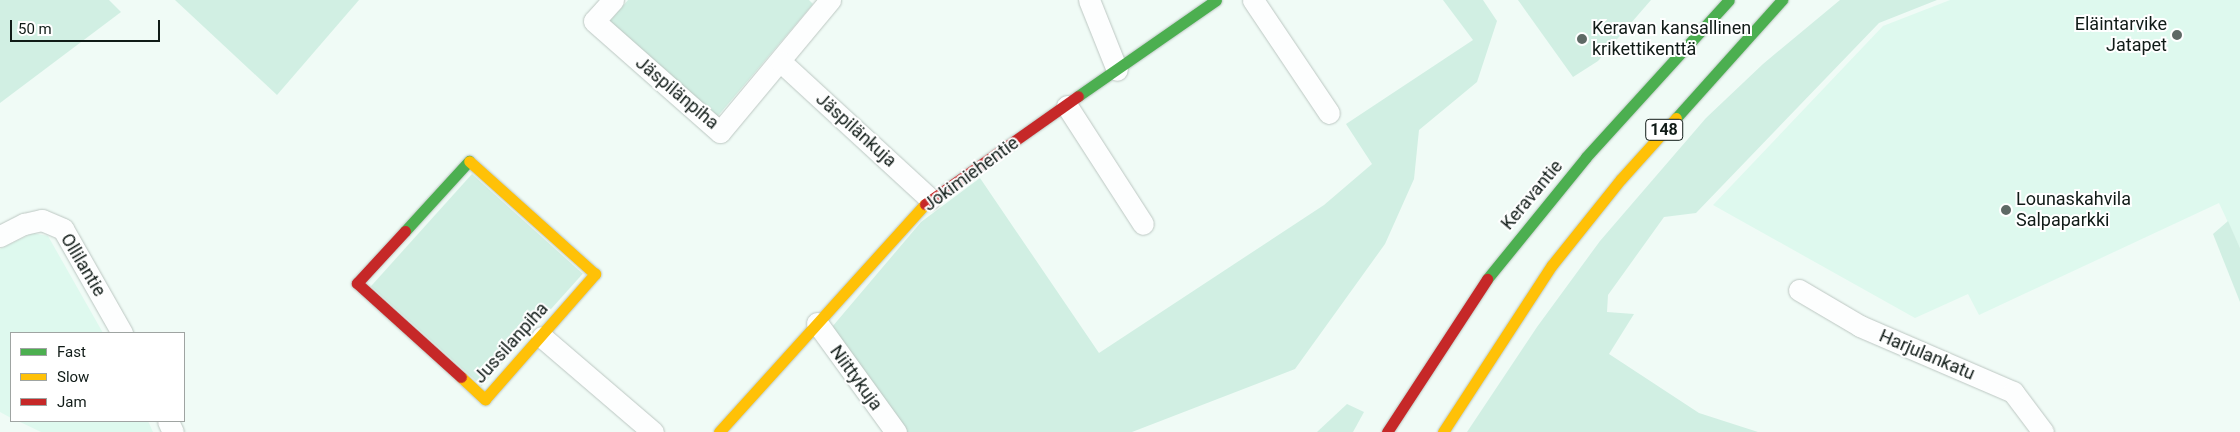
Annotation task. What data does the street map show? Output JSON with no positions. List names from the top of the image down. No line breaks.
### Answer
{"streets":{"street":["Jäspilänpiha","Jäspilänkuja","148","Jokimiehentie","Keravantie","Ollilantie","Jussilanpiha","Harjulankatu","Niittykuja"]},"crossings":[["Jäspilänpiha","Jäspilänkuja"],["Jäspilänkuja","Jokimiehentie"],["Jokimiehentie","Niittykuja"]],"places":["Eläintarvike Jatapet","Keravan kansallinen krikettikenttä","Lounaskahvila Salpaparkki"],"legend":["Fast","Slow","Jam"],"scale_bar":"50 m"}
